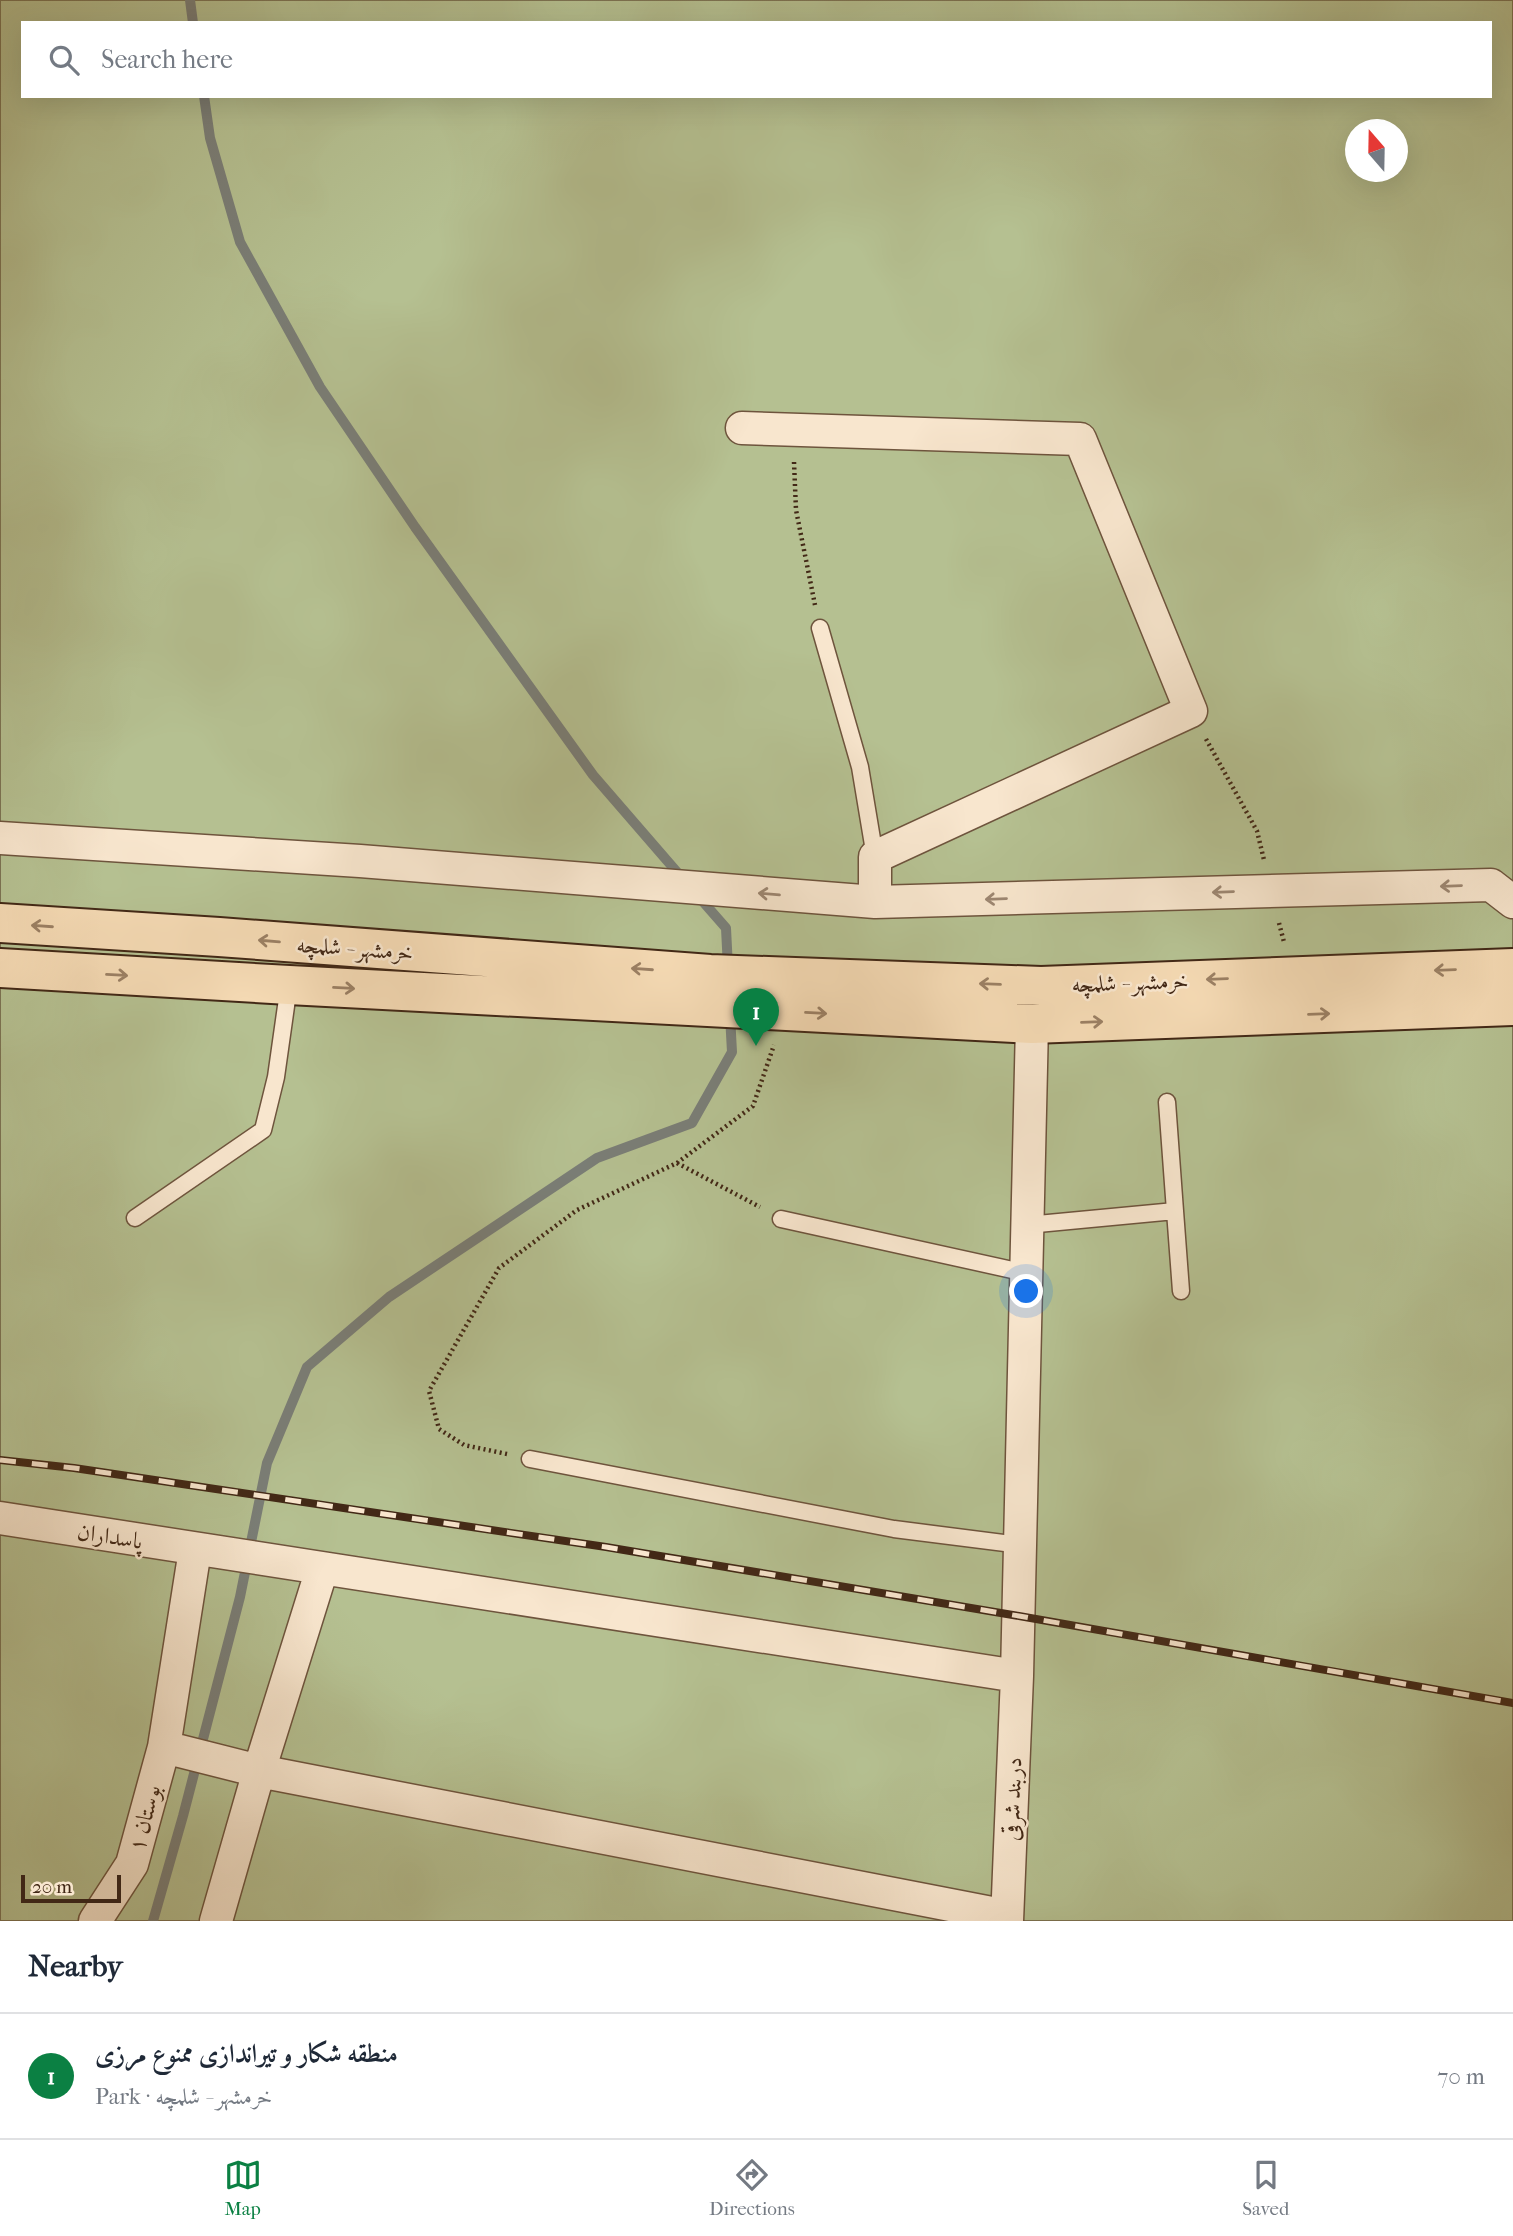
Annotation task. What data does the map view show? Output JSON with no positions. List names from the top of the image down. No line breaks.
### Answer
{"streets":{"highway":["خرمشهر - شلمچه"],"street":["پاسداران","دربند شرقی","بوستان ۱"]},"crossings":[["خرمشهر - شلمچه","دربند شرقی"],["پاسداران","دربند شرقی"],["پاسداران","بوستان ۱"]],"scale_bar":"20 m","north":"top","page":{"search":"Search here","pins":"1","scale":"20 m","heading":"Nearby","list":[{"mark":"1","name":"منطقه شکار و تیراندازی ممنوع مرزی","note":"Park · خرمشهر - شلمچه","value":"70 m"}],"nav":["Map","Directions","Saved"]}}
